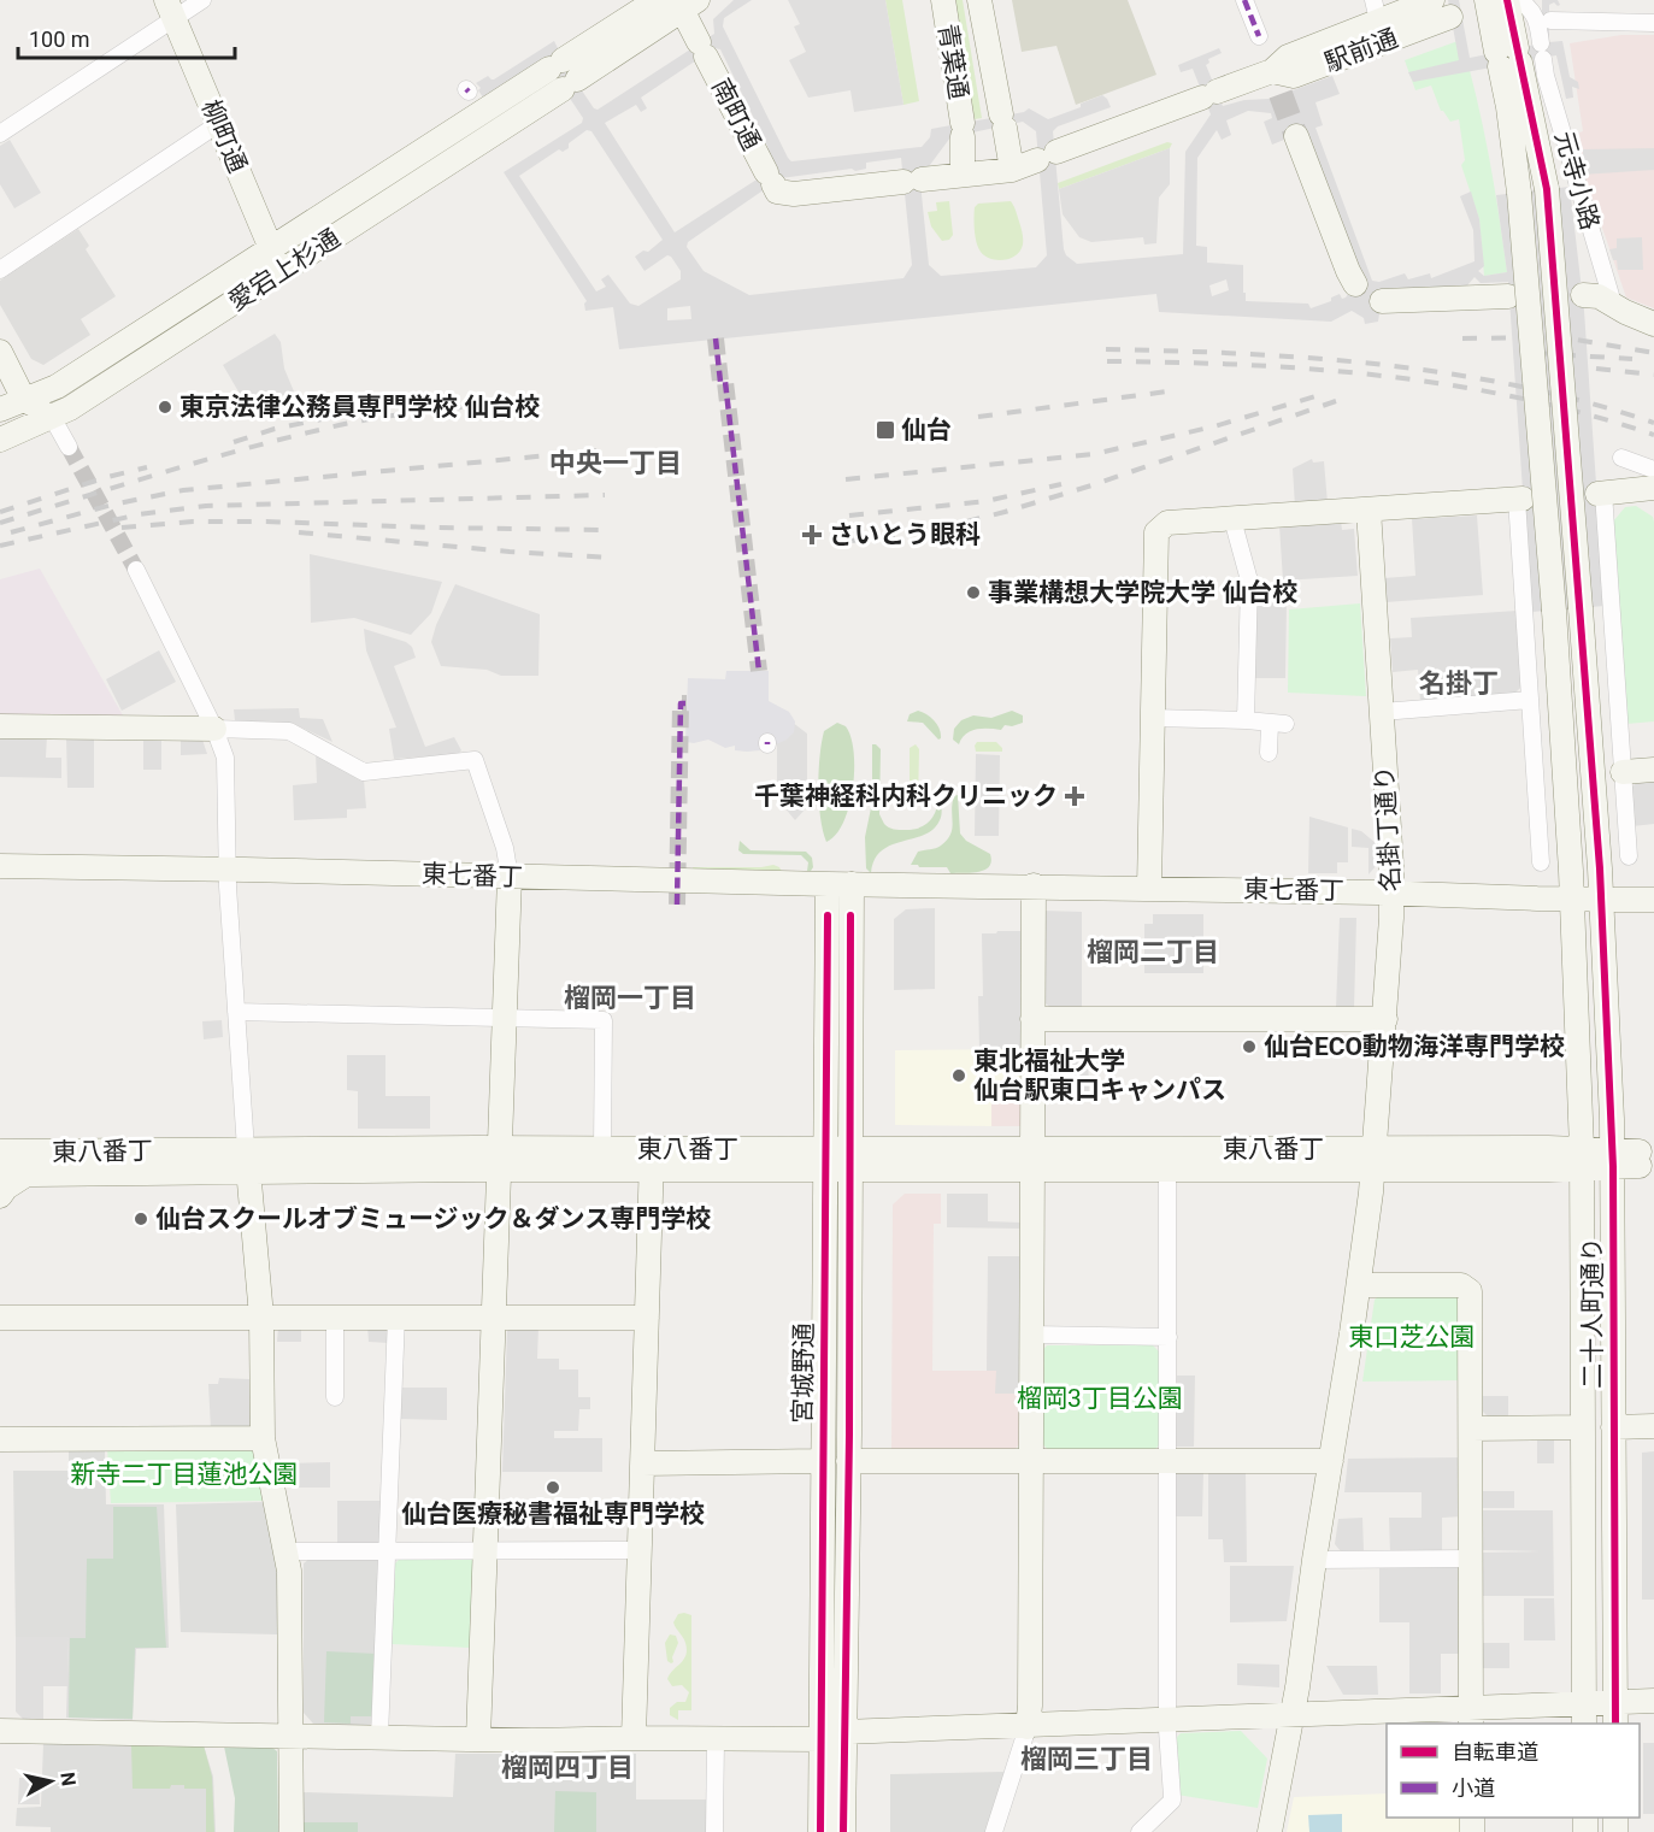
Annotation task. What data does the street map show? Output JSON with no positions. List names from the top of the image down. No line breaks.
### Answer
{"streets":{"street":["駅前通","青葉通","南町通","柳町通","元寺小路","愛宕上杉通","名掛丁通り","東七番丁","東八番丁","二十人町通り","宮城野通"]},"crossings":[["駅前通","青葉通"],["駅前通","南町通"],["南町通","愛宕上杉通"],["柳町通","愛宕上杉通"],["元寺小路","二十人町通り"],["名掛丁通り","東七番丁"],["名掛丁通り","東八番丁"],["東七番丁","二十人町通り"],["東七番丁","宮城野通"],["東八番丁","二十人町通り"],["東八番丁","宮城野通"]],"districts":["中央一丁目","名掛丁","榴岡二丁目","榴岡一丁目","榴岡三丁目","榴岡四丁目"],"parks":["東口芝公園","榴岡3丁目公園","新寺二丁目蓮池公園"],"places":{"other":["東京法律公務員専門学校 仙台校","事業構想大学院大学 仙台校","仙台ECO動物海洋専門学校","東北福祉大学 仙台駅東口キャンパス","仙台スクールオブミュージック＆ダンス専門学校","仙台医療秘書福祉専門学校"],"transit":["仙台"],"health":["さいとう眼科","千葉神経科内科クリニック"]},"legend":["自転車道","小道"],"scale_bar":"100 m","north":"right"}
